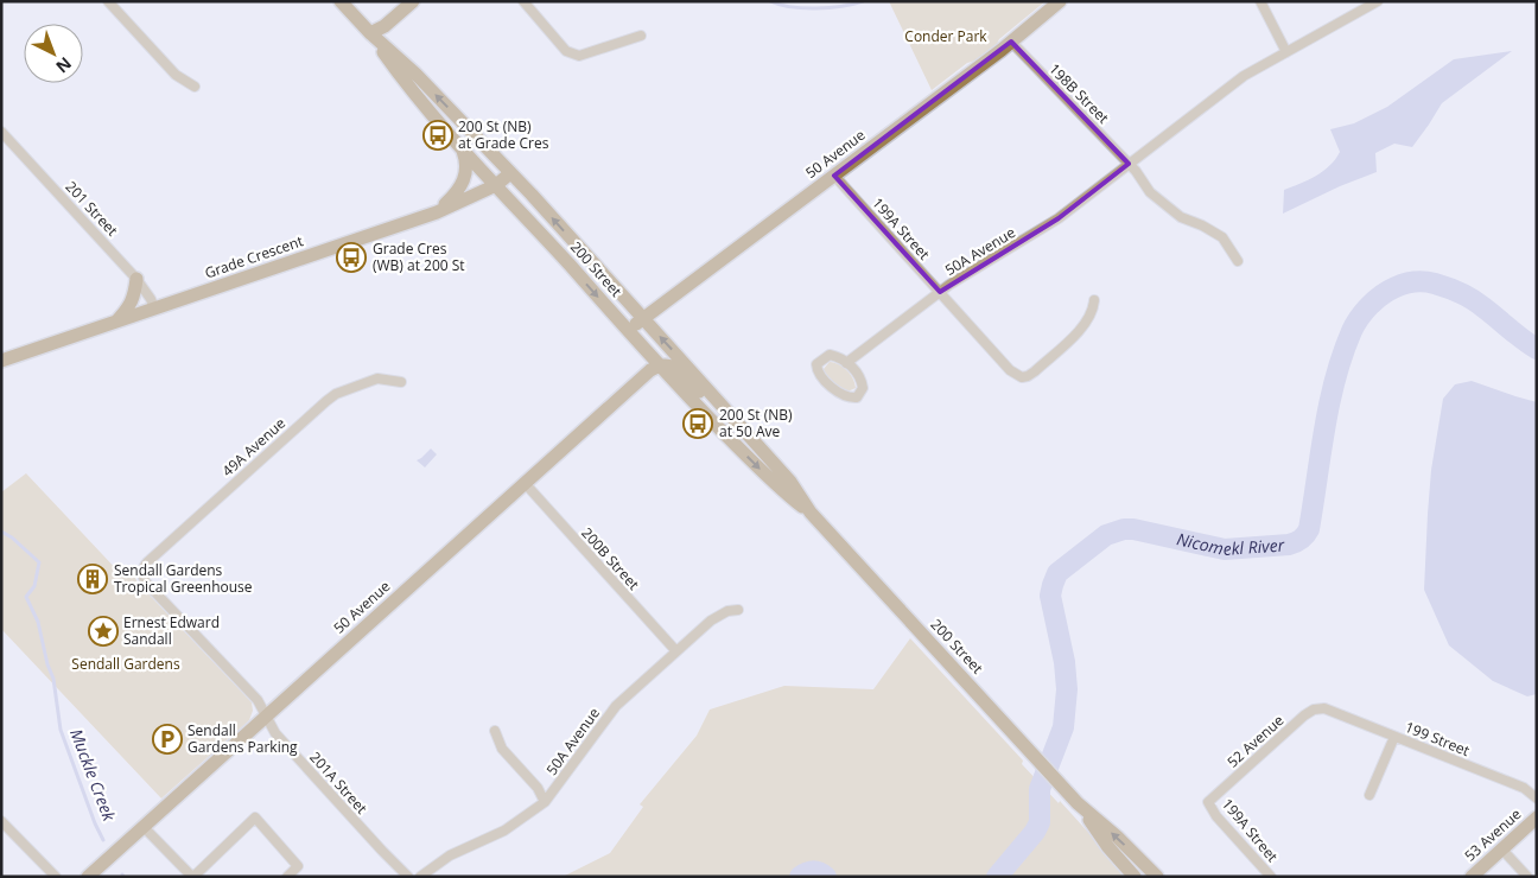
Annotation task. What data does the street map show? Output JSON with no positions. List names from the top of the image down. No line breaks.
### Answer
{"streets":{"main road":["50 Avenue","Grade Crescent","200 Street","53 Avenue"],"street":["198B Street","201 Street","199A Street","50A Avenue","49A Avenue","200B Street","199 Street","52 Avenue","201A Street"]},"crossings":[["198B Street","50 Avenue"],["198B Street","50A Avenue"],["50 Avenue","199A Street"],["50 Avenue","200 Street"],["50 Avenue","200B Street"],["50 Avenue","201A Street"],["201 Street","Grade Crescent"],["199A Street","50A Avenue"],["199A Street","52 Avenue"],["50A Avenue","200B Street"],["Grade Crescent","200 Street"],["49A Avenue","201A Street"],["199 Street","52 Avenue"]],"water":["Nicomekl River","Muckle Creek"],"parks":["Conder Park","Sendall Gardens"],"places":{"bus stop":["200 St (NB) at Grade Cres","Grade Cres (WB) at 200 St","200 St (NB) at 50 Ave"],"building":["Sendall Gardens Tropical Greenhouse"],"place":["Ernest Edward Sandall"],"parking":["Sendall Gardens Parking"]},"north":"bottom right"}
